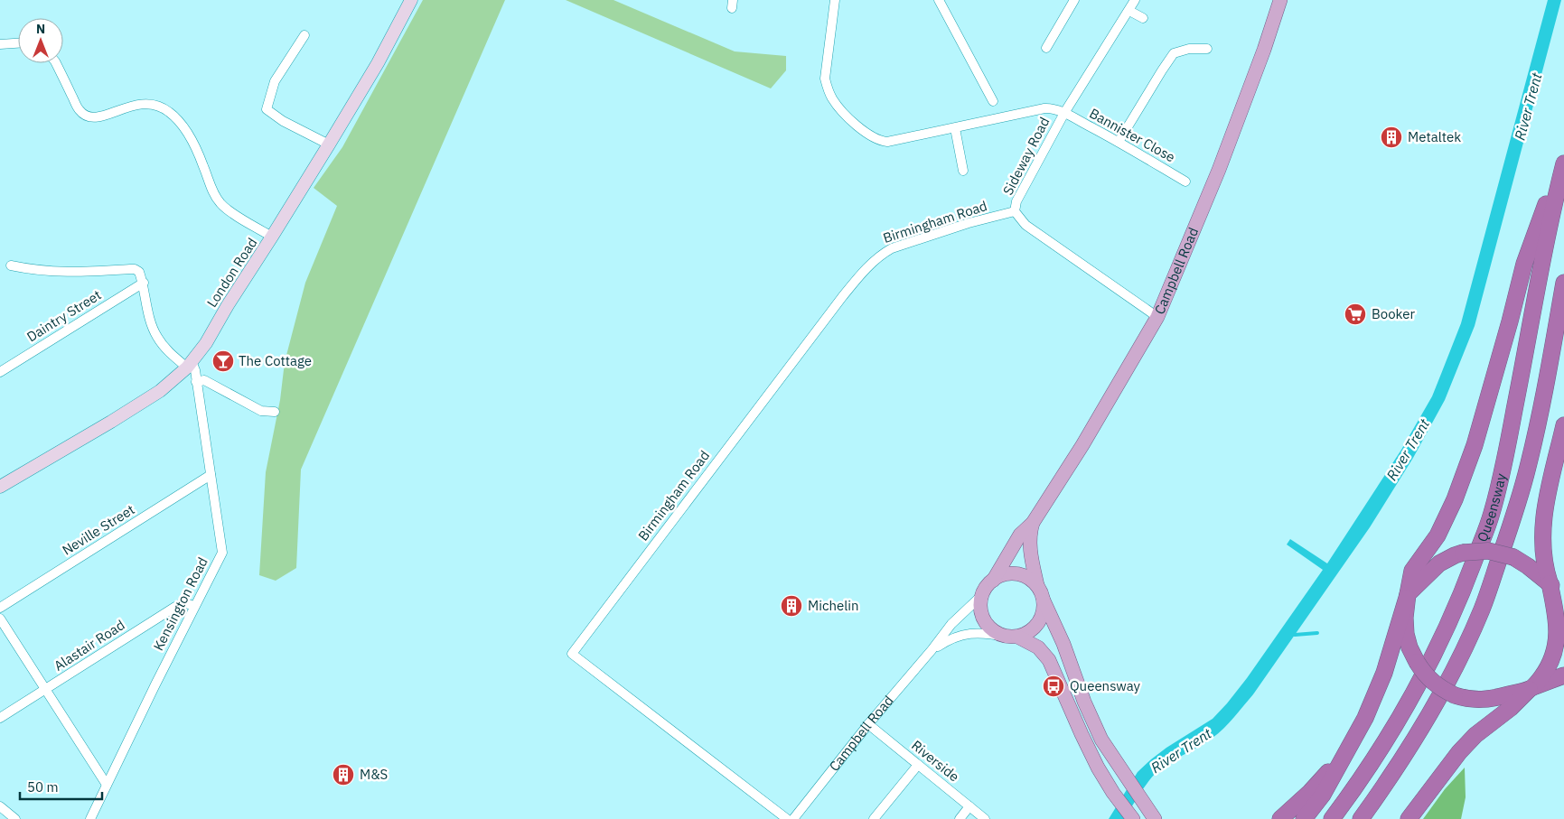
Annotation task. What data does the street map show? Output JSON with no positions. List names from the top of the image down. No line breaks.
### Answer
{"streets":{"highway":["Queensway"],"main road":["Campbell Road","London Road"],"street":["Bannister Close","Sideway Road","Birmingham Road","Daintry Street","Neville Street","Kensington Road","Alastair Road","Riverside"]},"crossings":[["Bannister Close","Sideway Road"],["Sideway Road","Birmingham Road"],["Sideway Road","Campbell Road"],["Campbell Road","Riverside"],["London Road","Kensington Road"],["Neville Street","Kensington Road"],["Kensington Road","Alastair Road"]],"water":["River Trent"],"places":{"building":["Metaltek","Michelin","M&S"],"supermarket":["Booker"],"bar":["The Cottage"],"bus stop":["Queensway"]},"scale_bar":"50 m","north":"top"}
